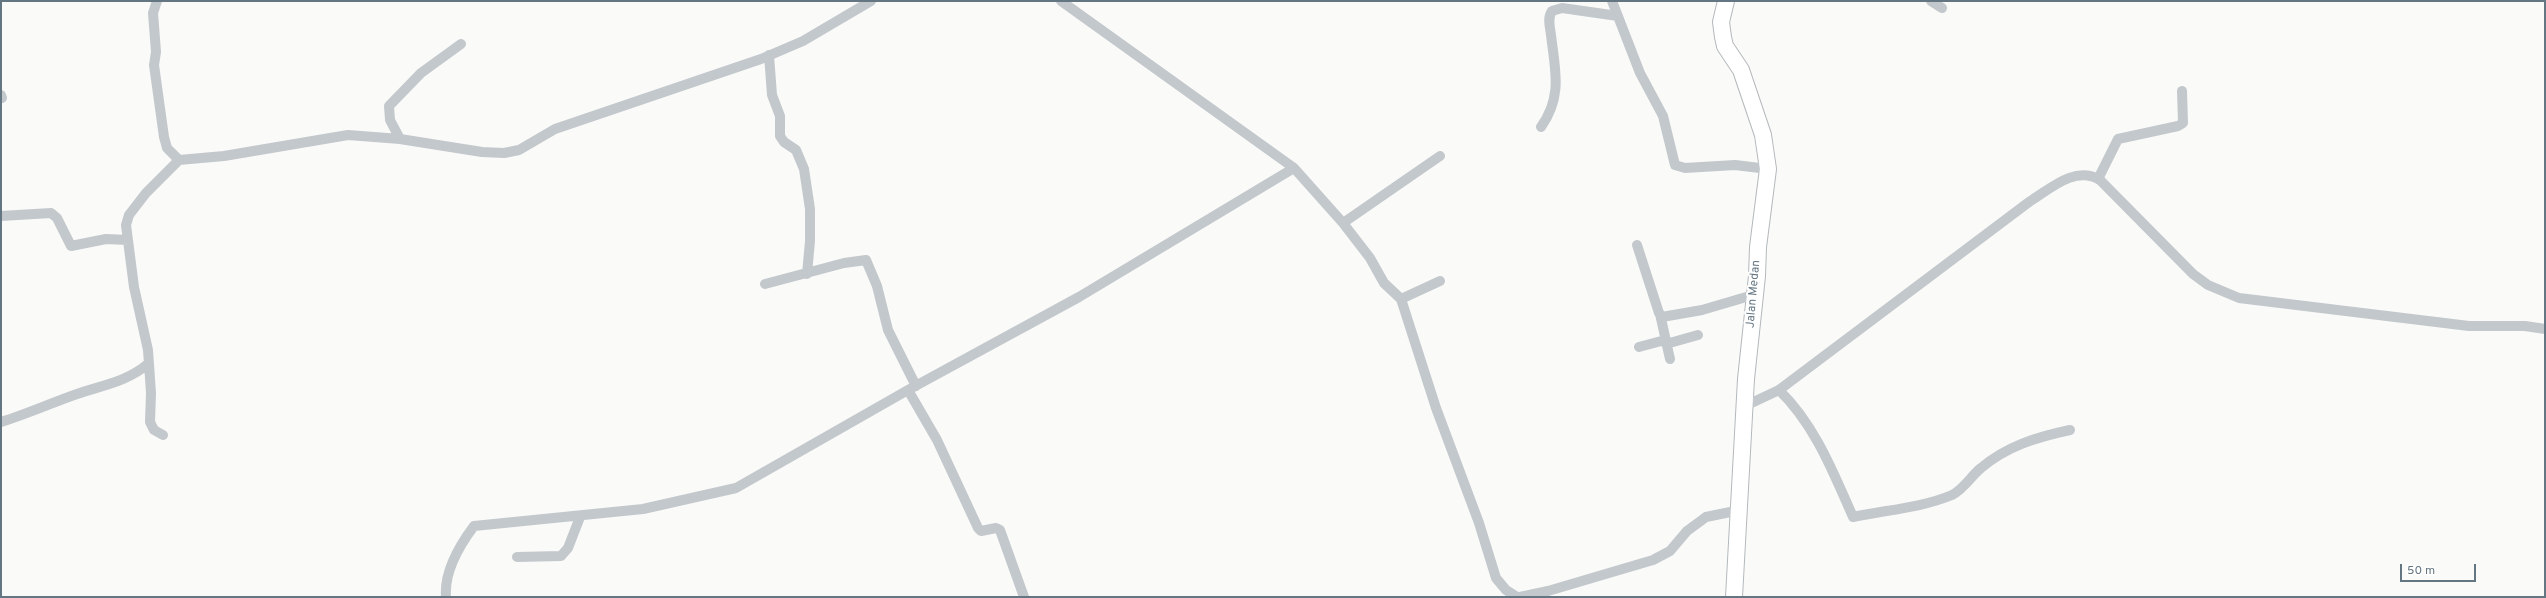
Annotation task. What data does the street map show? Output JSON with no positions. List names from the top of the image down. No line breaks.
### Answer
{"streets":{"highway":["Jalan Medan"]},"scale_bar":"50 m"}
